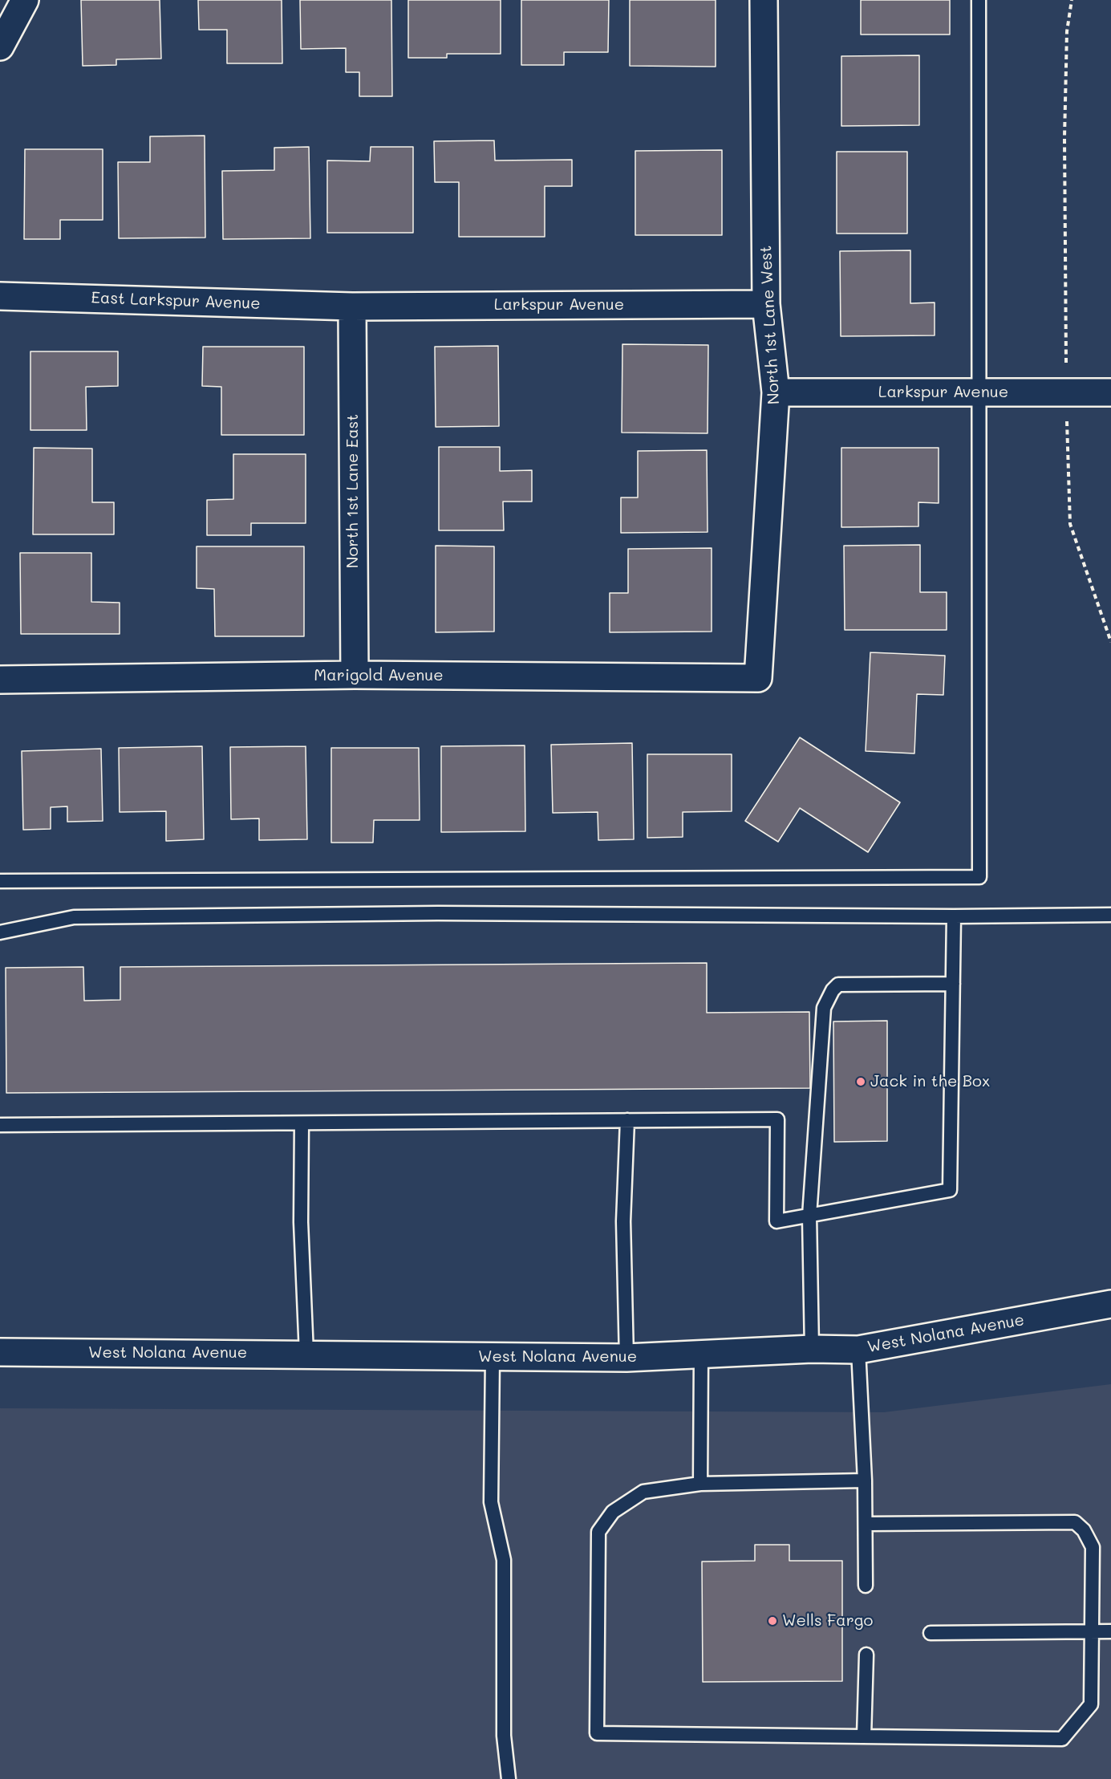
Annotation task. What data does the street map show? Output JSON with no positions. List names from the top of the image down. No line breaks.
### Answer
{"streets":{"street":["East Larkspur Avenue","Larkspur Avenue","North 1st Lane West","North 1st Lane East","Marigold Avenue","West Nolana Avenue"]},"crossings":[["East Larkspur Avenue","Larkspur Avenue"],["East Larkspur Avenue","North 1st Lane East"],["Larkspur Avenue","North 1st Lane West"],["Larkspur Avenue","North 1st Lane East"],["North 1st Lane West","Marigold Avenue"],["North 1st Lane East","Marigold Avenue"]],"places":["Jack in the Box","Wells Fargo"]}
